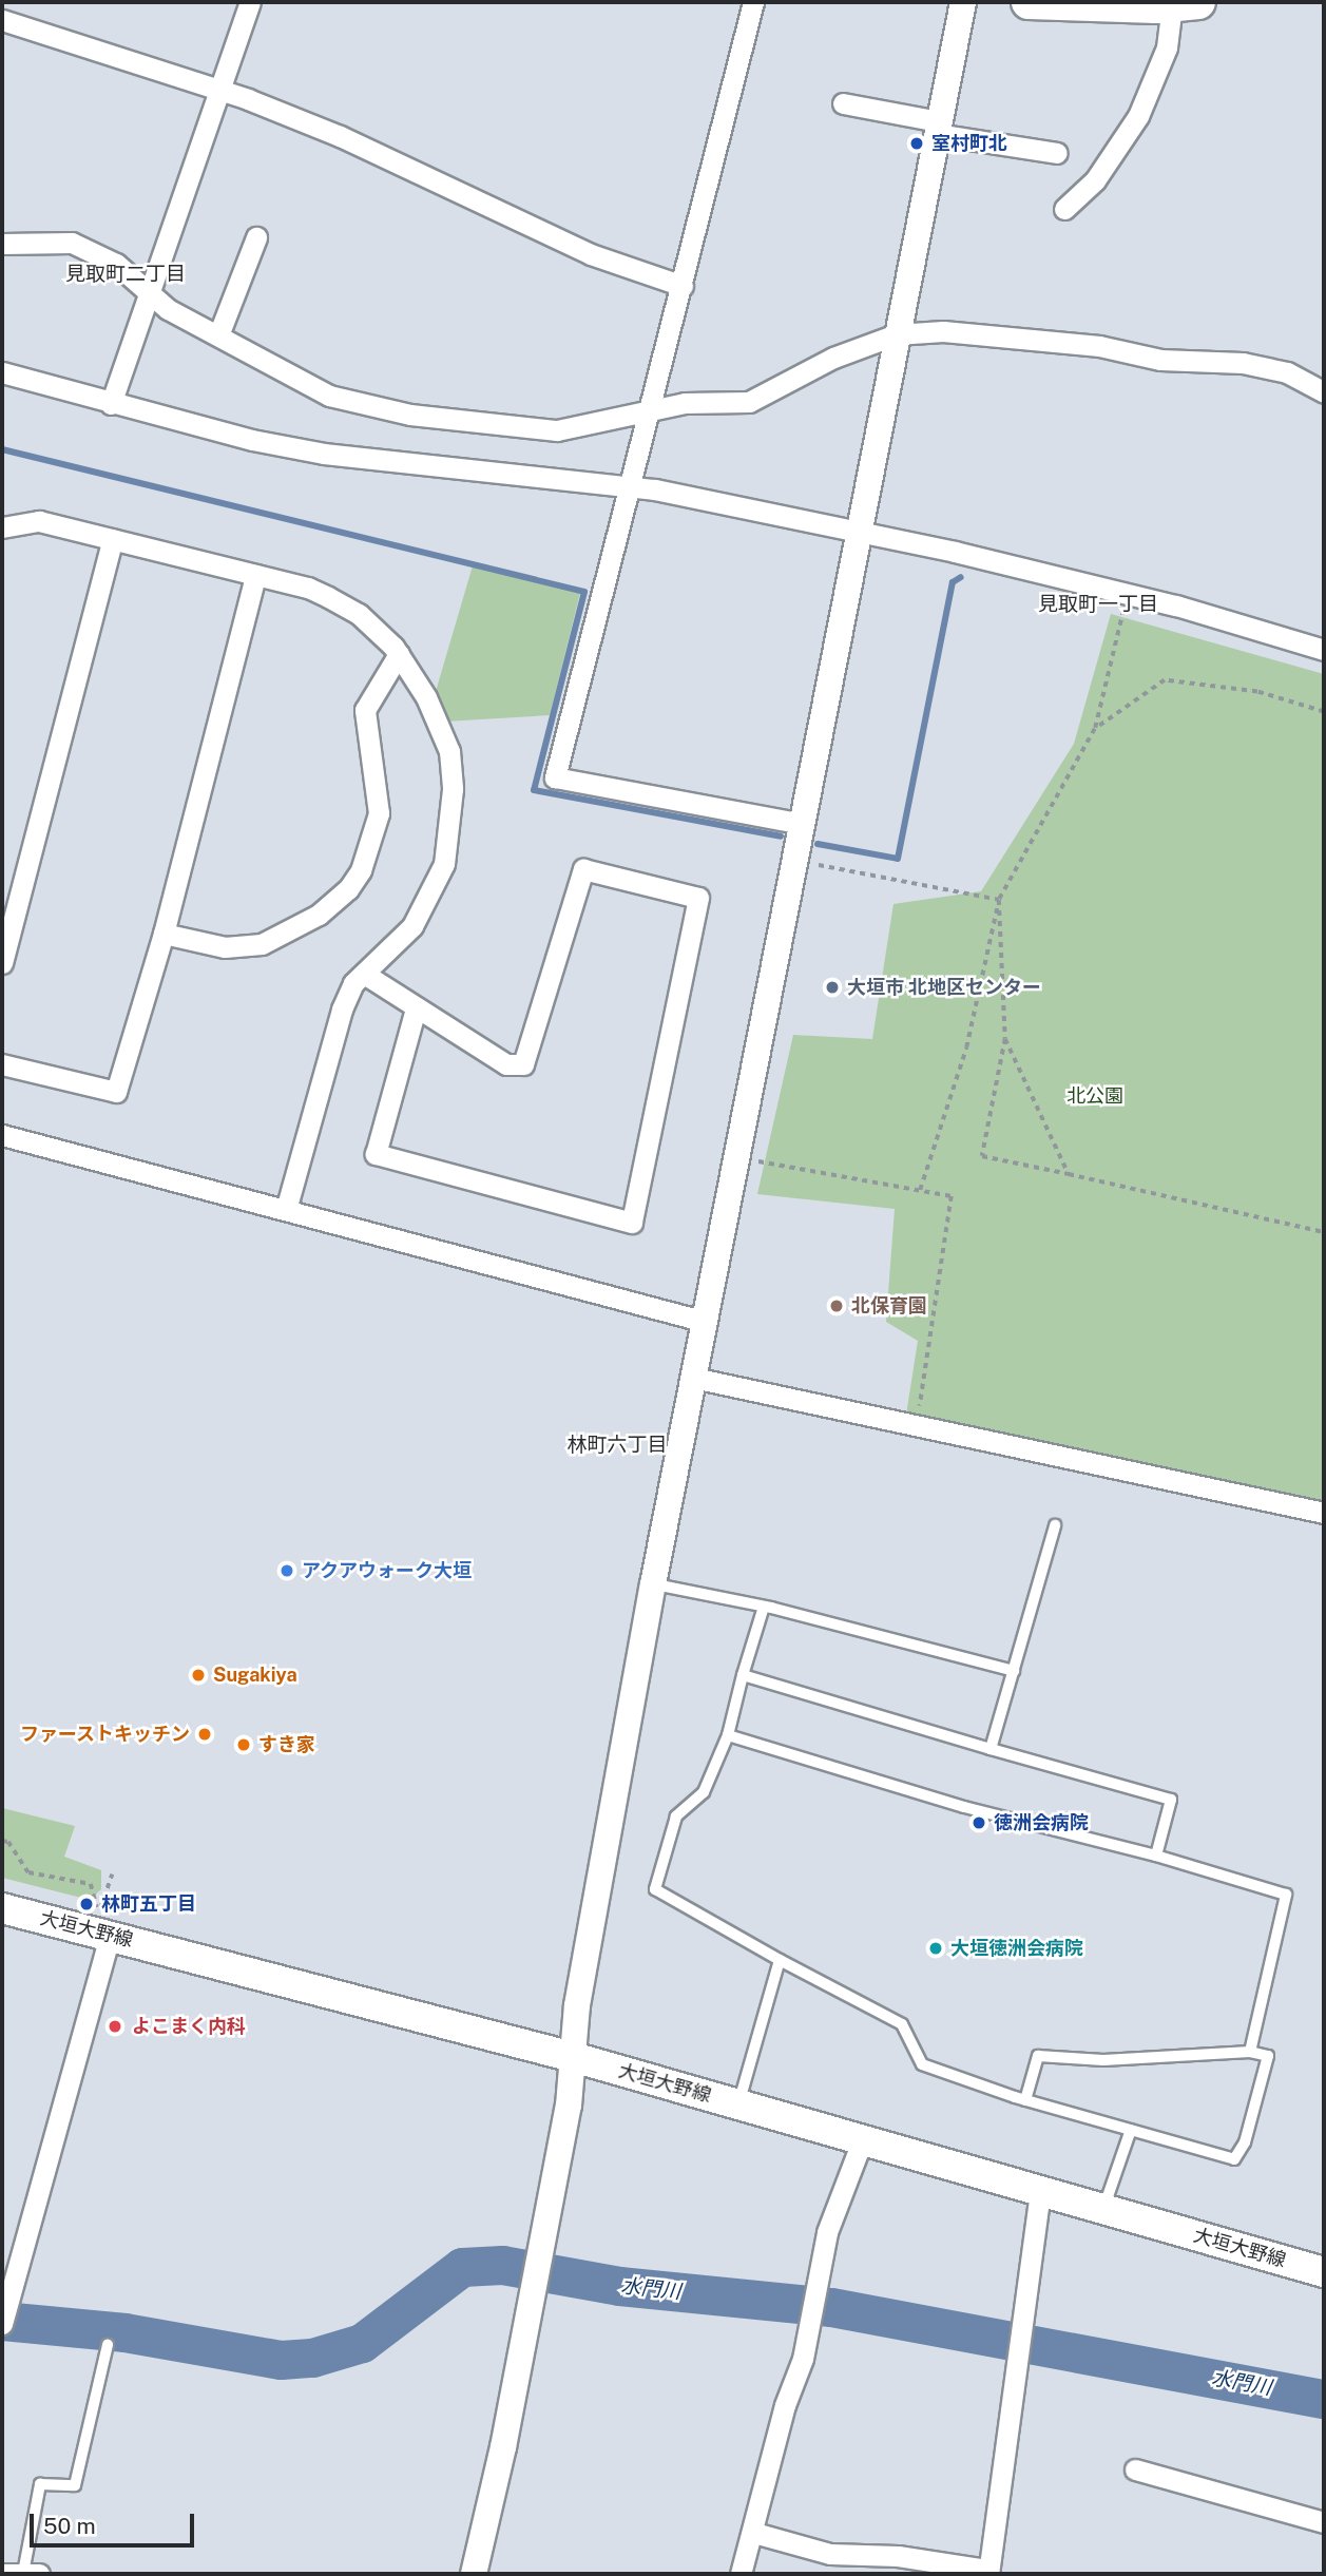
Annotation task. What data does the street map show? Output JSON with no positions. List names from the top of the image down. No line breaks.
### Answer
{"streets":{"main road":["大垣大野線"]},"districts":["見取町二丁目","見取町一丁目","林町六丁目"],"water":["水門川"],"parks":["北公園"],"places":["室村町北","大垣市 北地区センター","北保育園","アクアウォーク大垣","Sugakiya","ファーストキッチン","すき家","徳洲会病院","林町五丁目","大垣徳洲会病院","よこまく内科"],"scale_bar":"50 m"}
